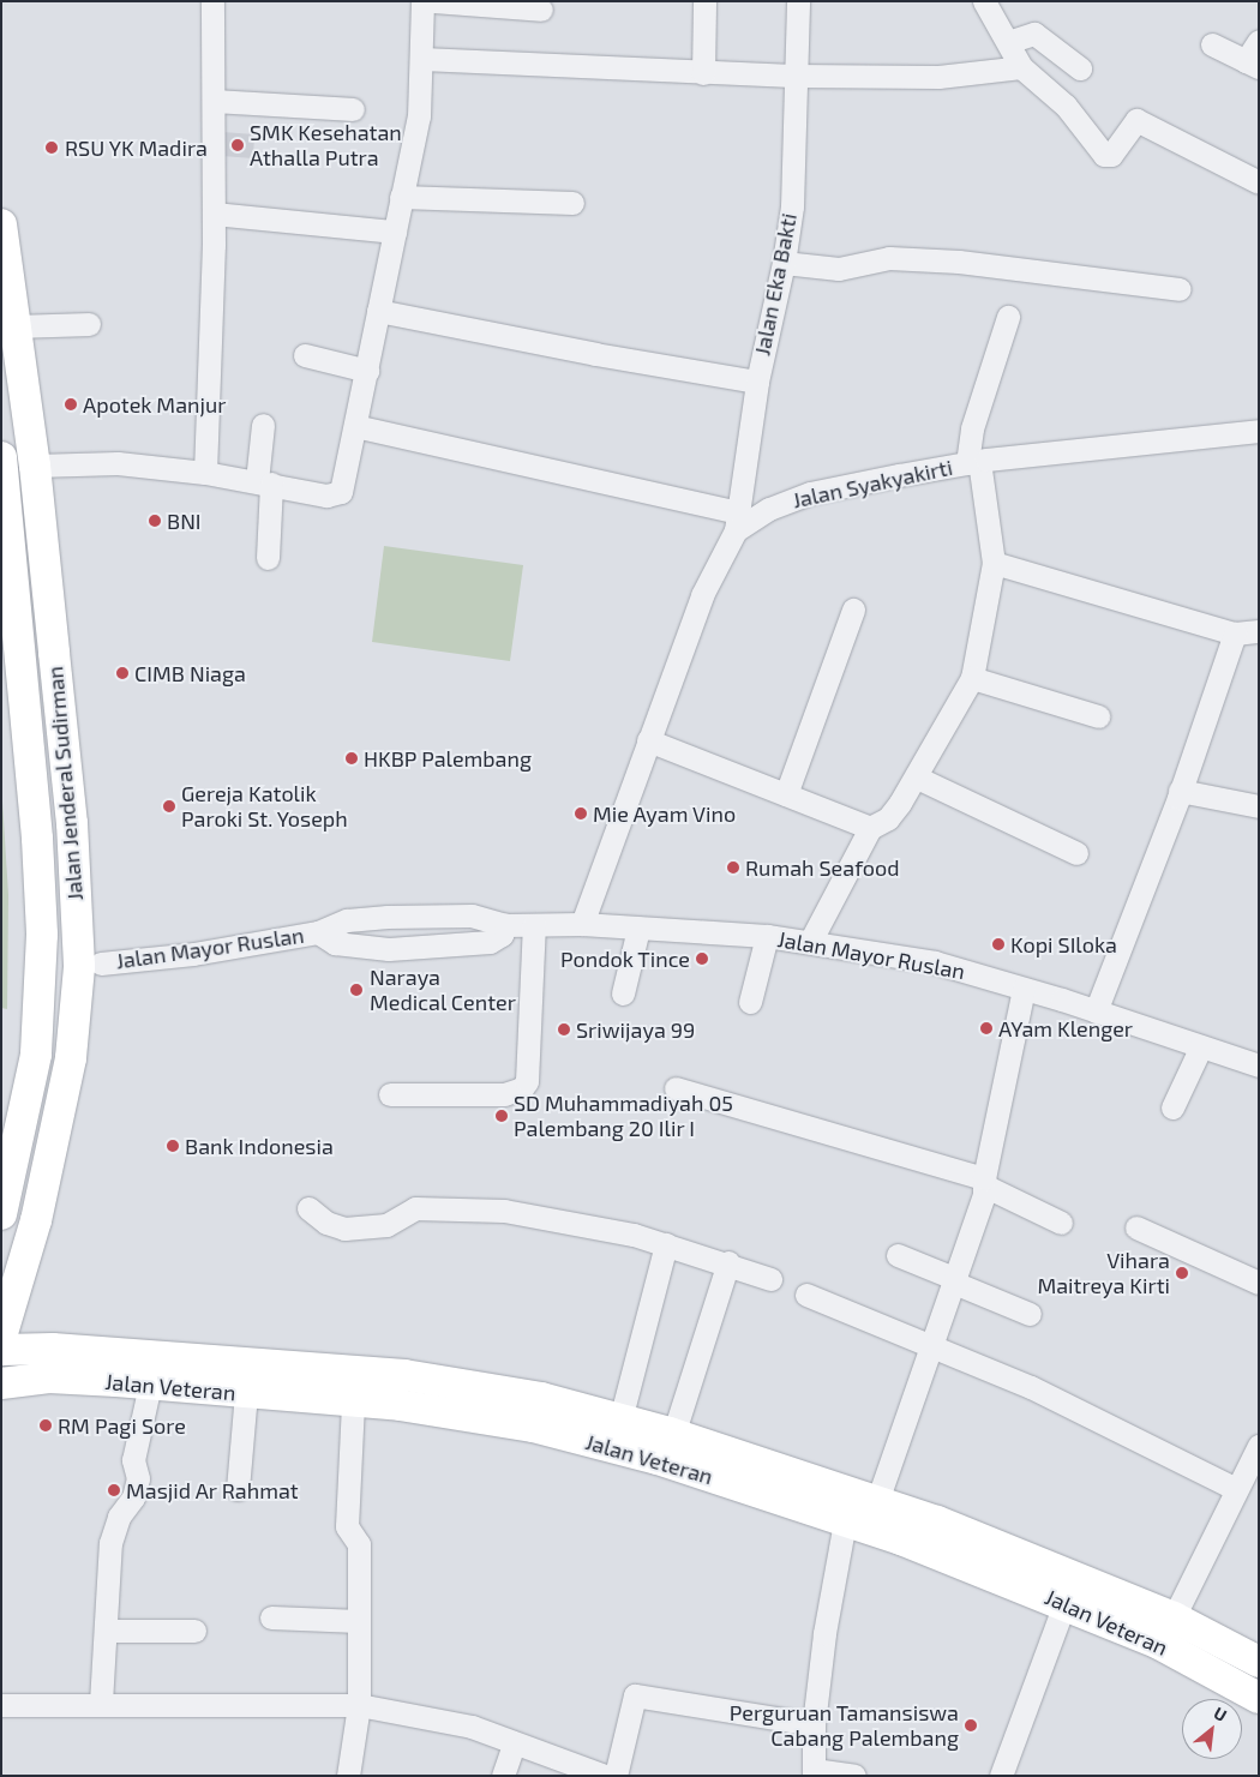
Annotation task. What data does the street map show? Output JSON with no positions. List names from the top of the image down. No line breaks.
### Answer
{"streets":{"highway":["Jalan Jenderal Sudirman","Jalan Veteran"],"street":["Jalan Eka Bakti","Jalan Syakyakirti","Jalan Mayor Ruslan"]},"crossings":[["Jalan Eka Bakti","Jalan Syakyakirti"]],"places":["SMK Kesehatan Athalla Putra","RSU YK Madira","Apotek Manjur","BNI","CIMB Niaga","HKBP Palembang","Gereja Katolik Paroki St. Yoseph","Mie Ayam Vino","Rumah Seafood","Kopi SIloka","Pondok Tince","Naraya Medical Center","AYam Klenger","Sriwijaya 99","SD Muhammadiyah 05 Palembang 20 Ilir I","Bank Indonesia","Vihara Maitreya Kirti","RM Pagi Sore","Masjid Ar Rahmat","Perguruan Tamansiswa Cabang Palembang"],"north":"top right"}
